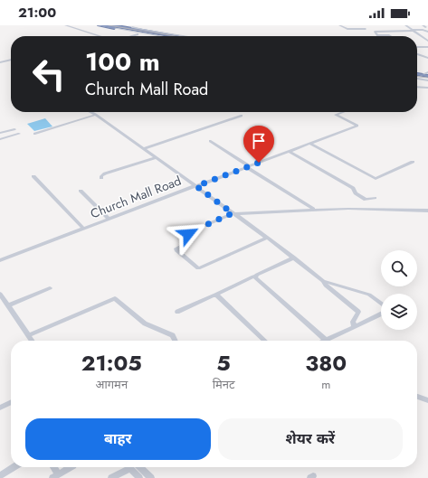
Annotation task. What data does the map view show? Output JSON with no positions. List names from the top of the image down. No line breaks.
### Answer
{"streets":{"street":["Church Mall Road"]},"page":{"status":"21:00","turn":["100 m","Church Mall Road"],"eta":["21:05","आगमन","5","मिनट","380","m"],"buttons":["बाहर","शेयर करें"]}}
